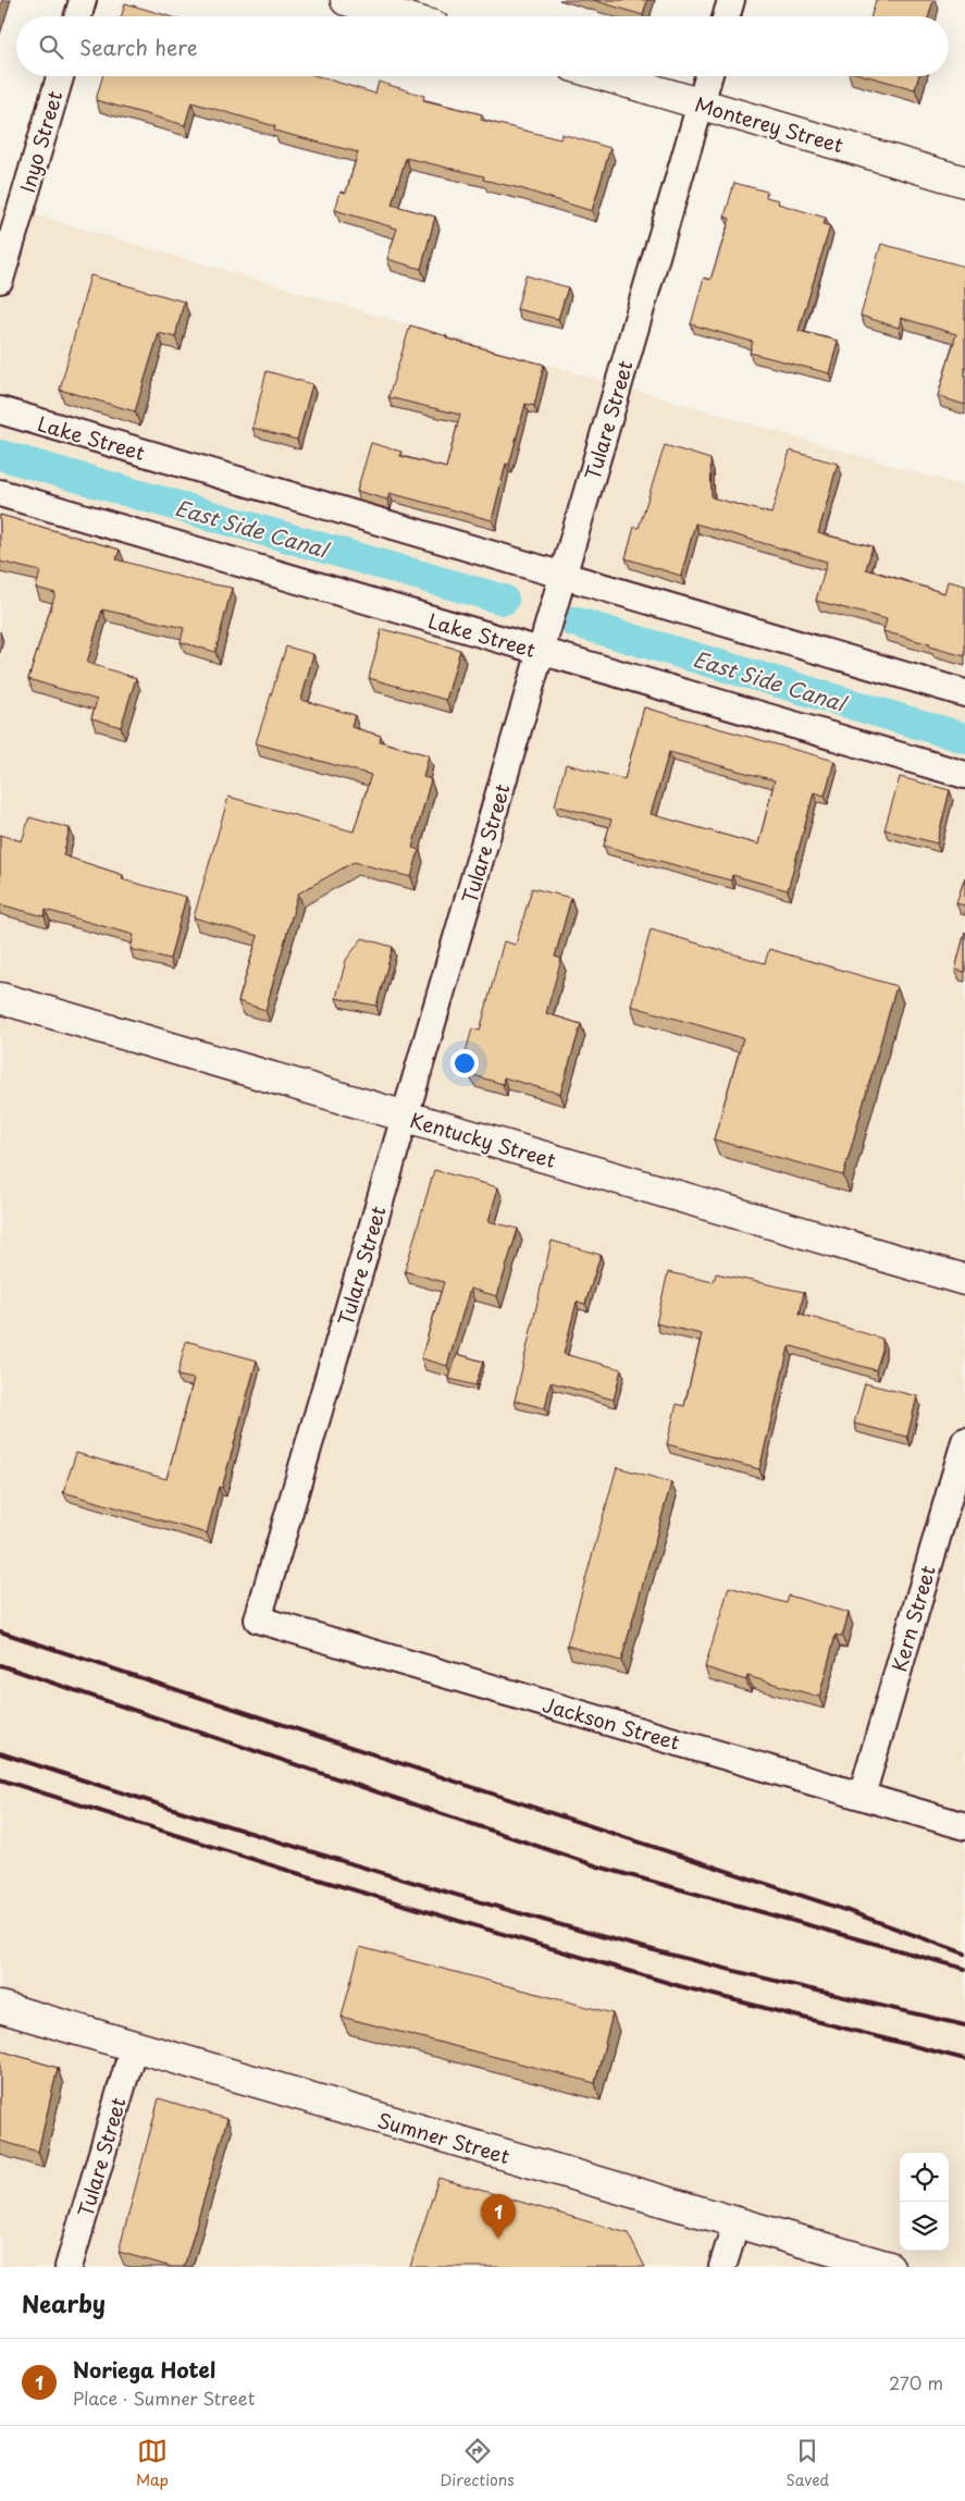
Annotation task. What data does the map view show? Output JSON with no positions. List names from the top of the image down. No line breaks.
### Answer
{"streets":{"street":["Monterey Street","Inyo Street","Tulare Street","Lake Street","Kentucky Street","Kern Street","Jackson Street","Sumner Street"]},"crossings":[["Monterey Street","Tulare Street"],["Tulare Street","Lake Street"],["Tulare Street","Kentucky Street"],["Tulare Street","Jackson Street"],["Tulare Street","Sumner Street"],["Kern Street","Jackson Street"]],"water":["East Side Canal"],"page":{"search":"Search here","pins":"1","heading":"Nearby","list":[{"mark":"1","name":"Noriega Hotel","note":"Place · Sumner Street","value":"270 m"}],"nav":["Map","Directions","Saved"]}}
